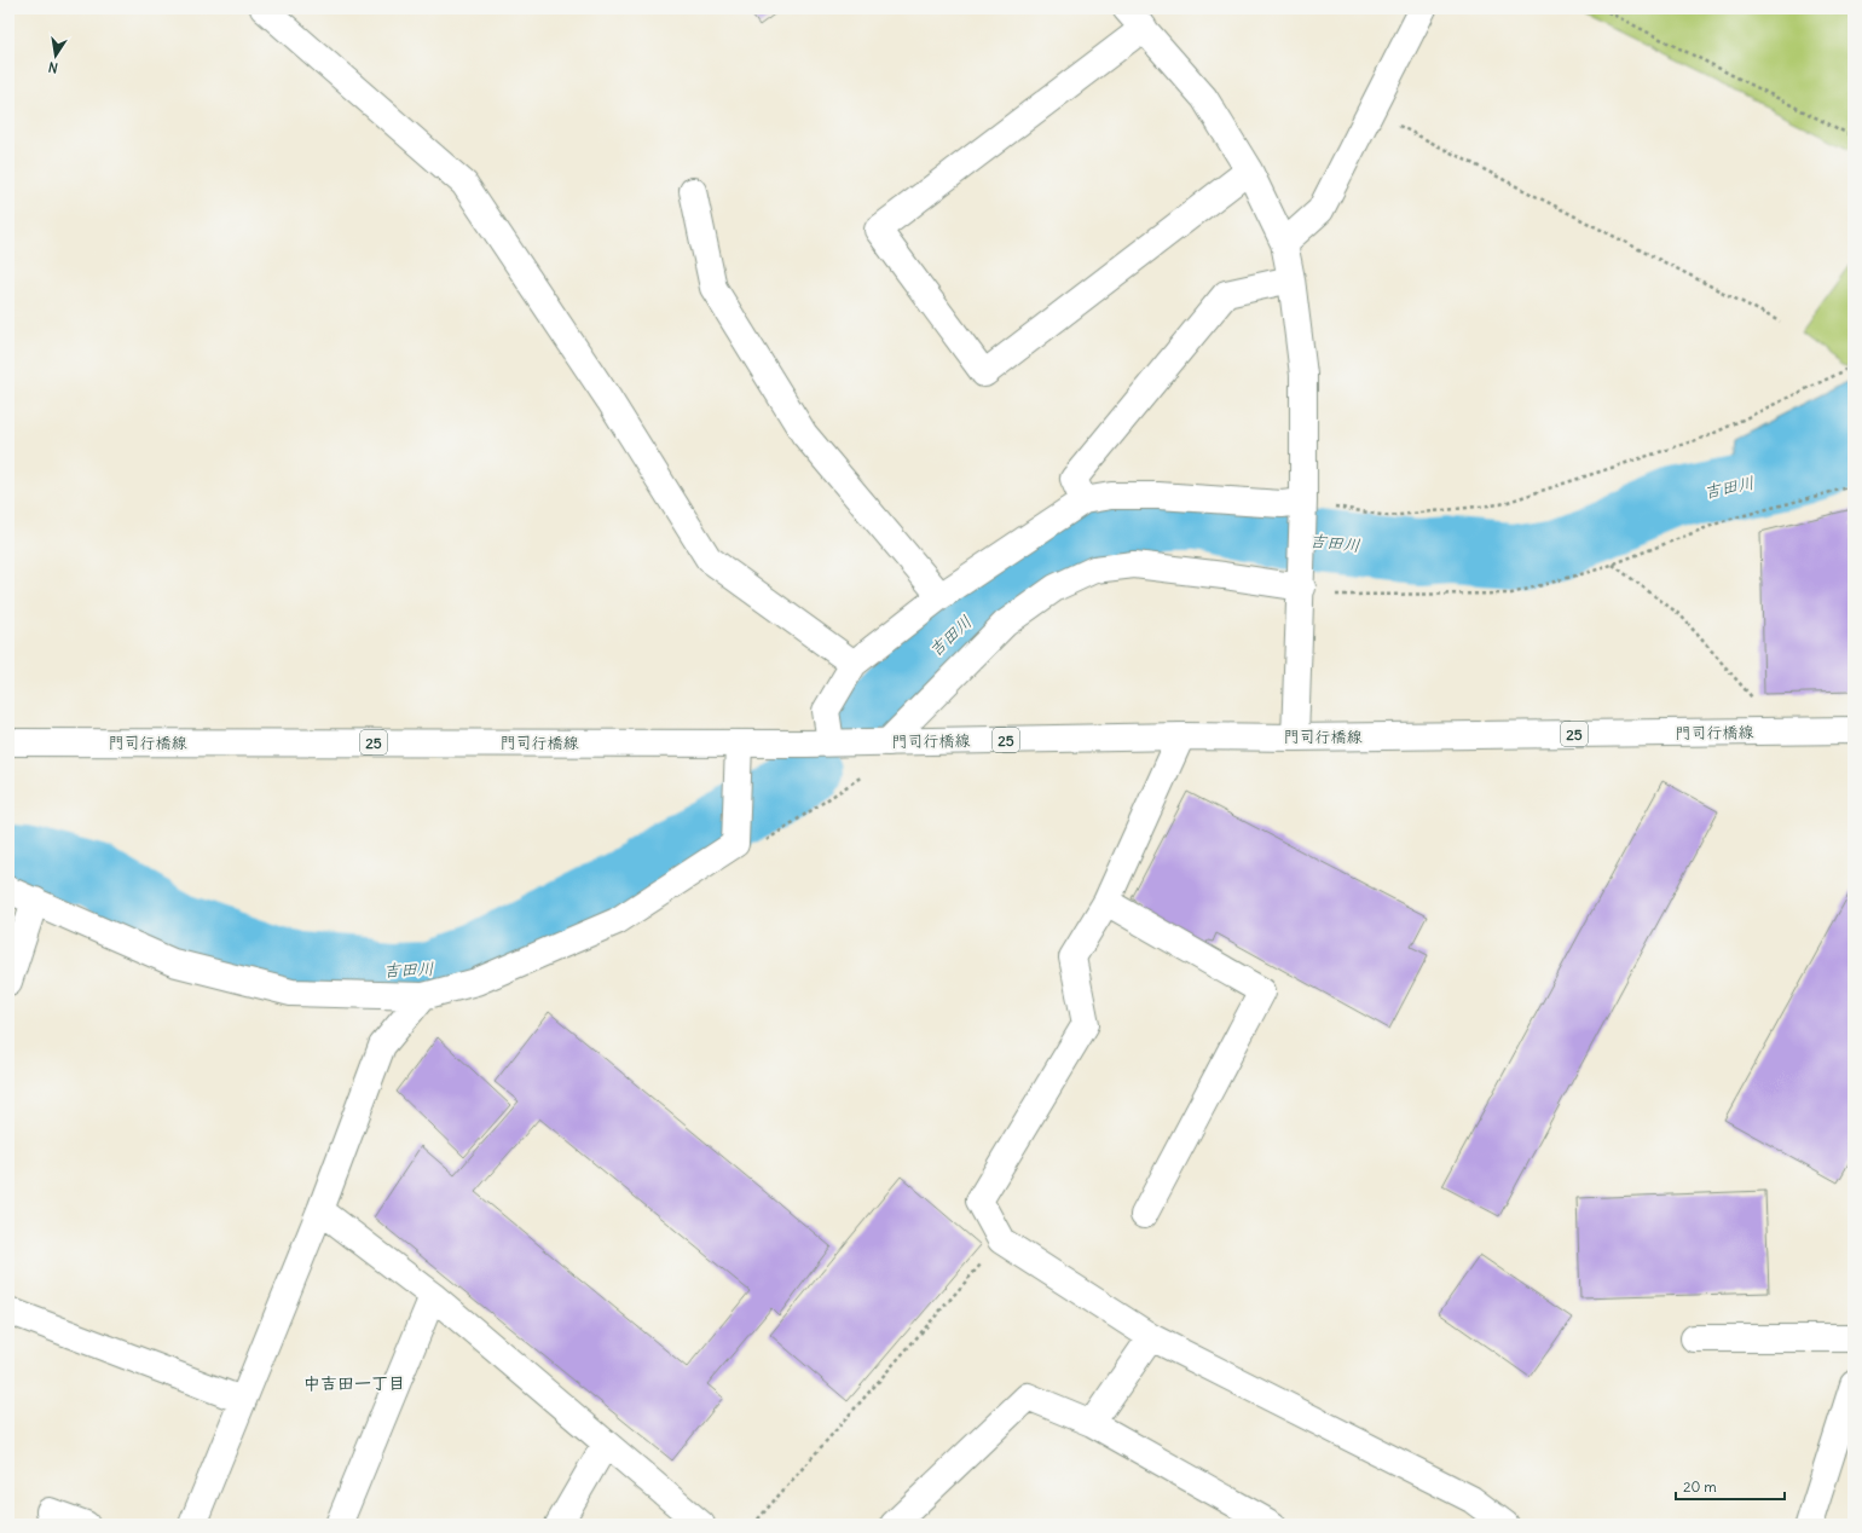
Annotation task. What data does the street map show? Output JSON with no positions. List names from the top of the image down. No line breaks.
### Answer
{"streets":{"street":["門司行橋線","25"]},"districts":["中吉田一丁目"],"water":["吉田川"],"scale_bar":"20 m","north":"bottom"}
